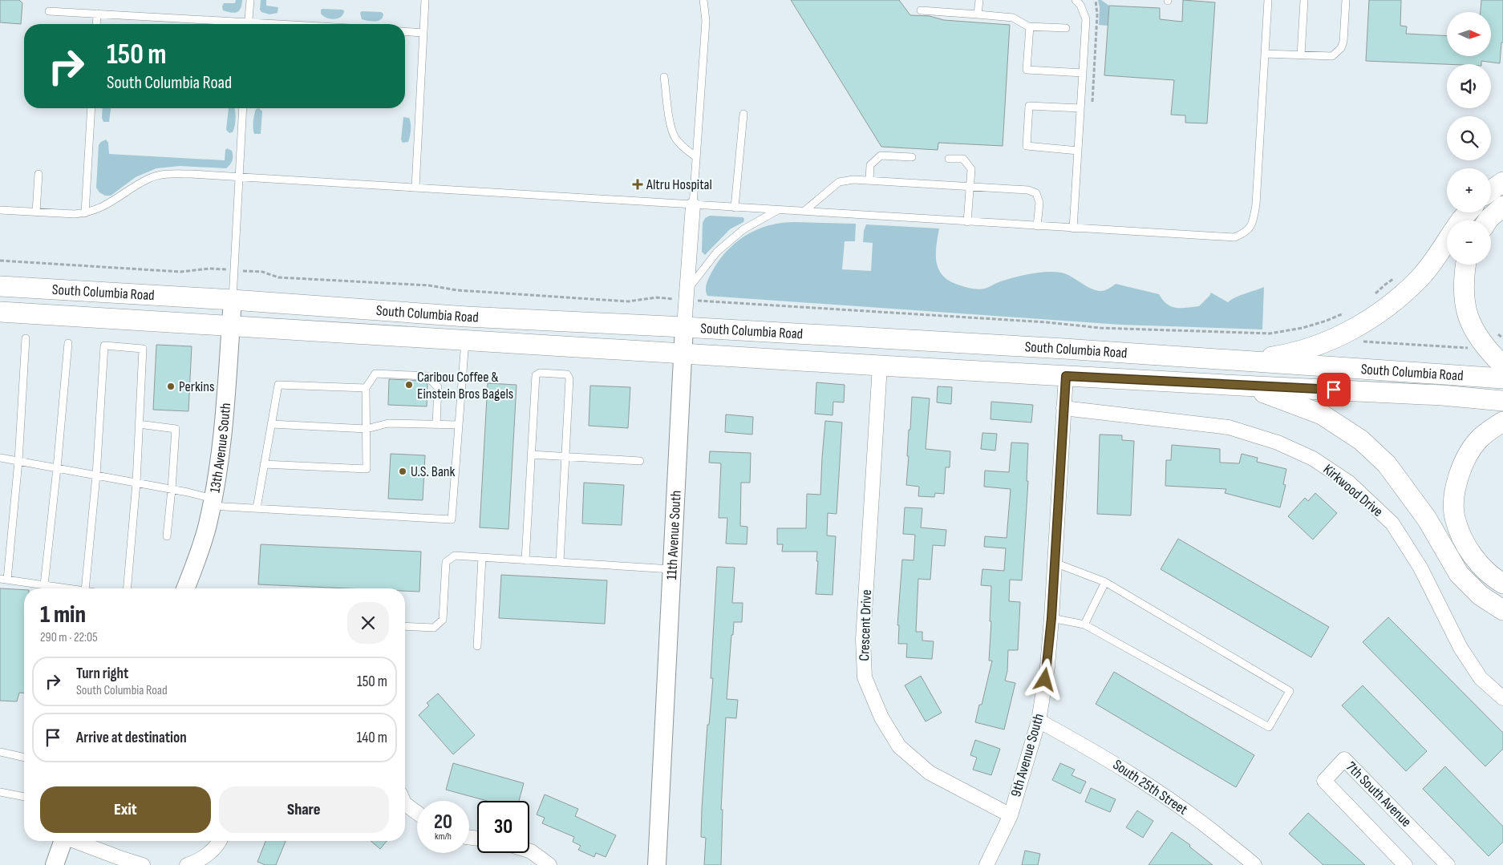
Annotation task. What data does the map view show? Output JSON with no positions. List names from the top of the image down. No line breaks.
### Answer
{"streets":{"main road":["South Columbia Road"],"street":["13th Avenue South","Kirkwood Drive","11th Avenue South","Crescent Drive","9th Avenue South","South 25th Street","7th South Avenue"]},"crossings":[["South Columbia Road","13th Avenue South"],["South Columbia Road","11th Avenue South"],["South Columbia Road","Crescent Drive"],["South Columbia Road","9th Avenue South"],["Kirkwood Drive","9th Avenue South"],["Crescent Drive","9th Avenue South"],["9th Avenue South","South 25th Street"]],"places":{"health":["Altru Hospital"],"other":["Caribou Coffee & Einstein Bros Bagels","Perkins","U.S. Bank"]},"north":"right","page":{"map_buttons":["+","−"],"turn":["150 m","South Columbia Road"],"heading":["1 min","290 m · 22:05"],"list":[{"name":"Turn right","note":"South Columbia Road","value":"150 m"},{"name":"Arrive at destination","value":"140 m"}],"buttons":["Exit","Share"],"speed":"20 km/h","limit":"30"}}
